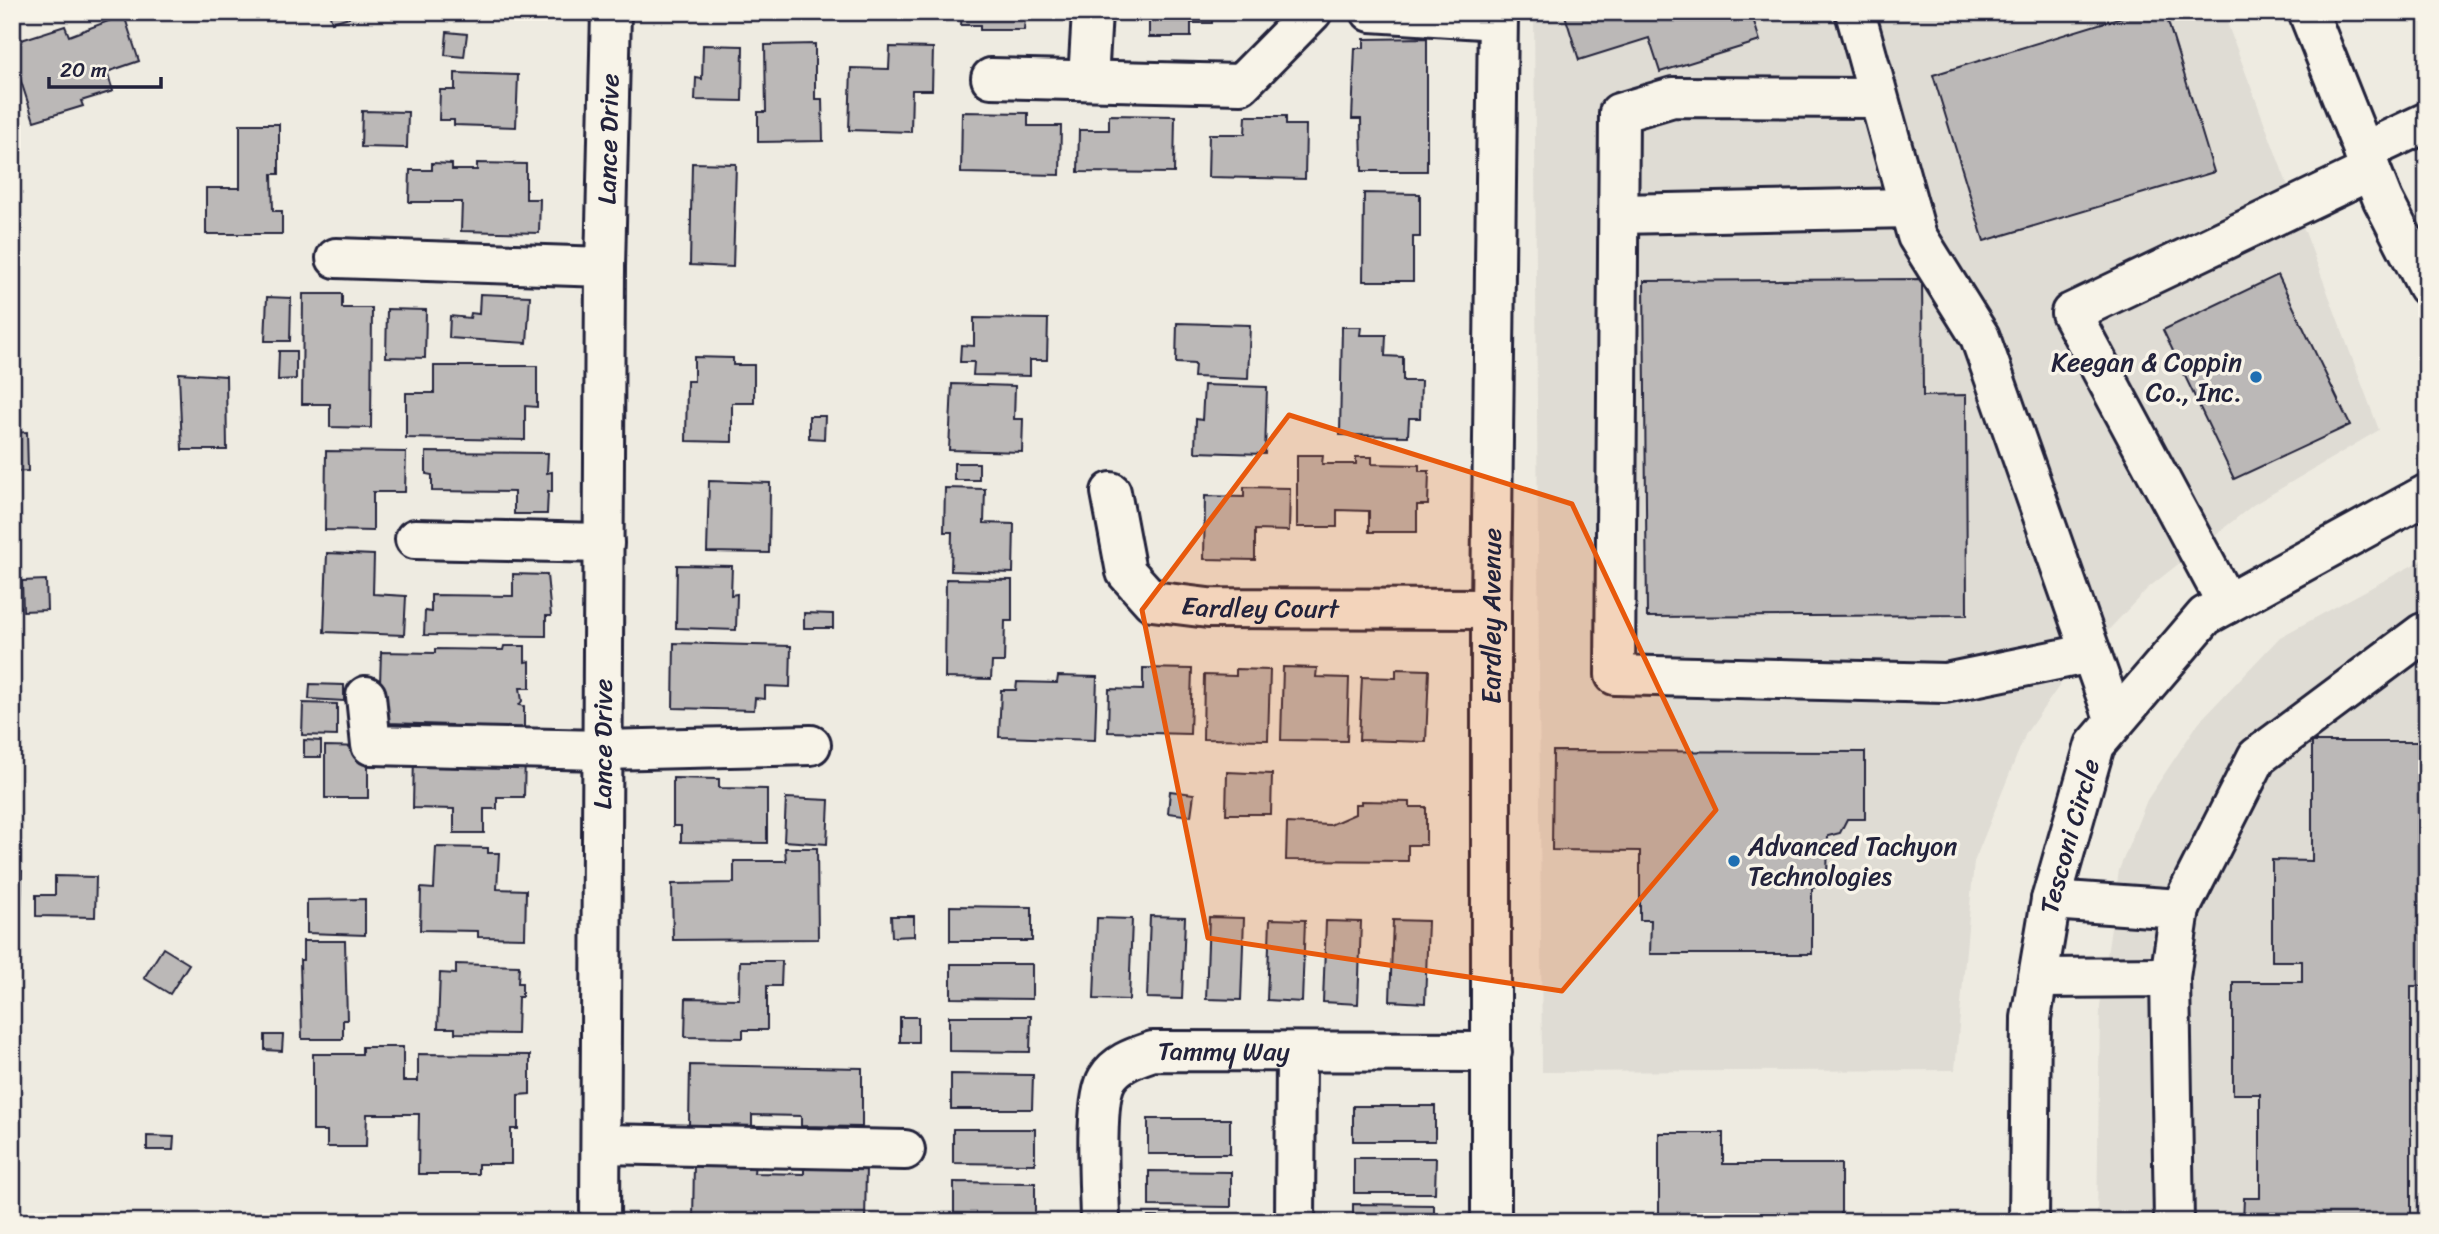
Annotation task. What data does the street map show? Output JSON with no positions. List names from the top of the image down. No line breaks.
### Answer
{"streets":{"street":["Lance Drive","Eardley Court","Eardley Avenue","Tesconi Circle","Tammy Way"]},"crossings":[["Eardley Court","Eardley Avenue"],["Eardley Avenue","Tammy Way"]],"places":["Keegan & Coppin Co., Inc.","Advanced Tachyon Technologies"],"scale_bar":"20 m"}
